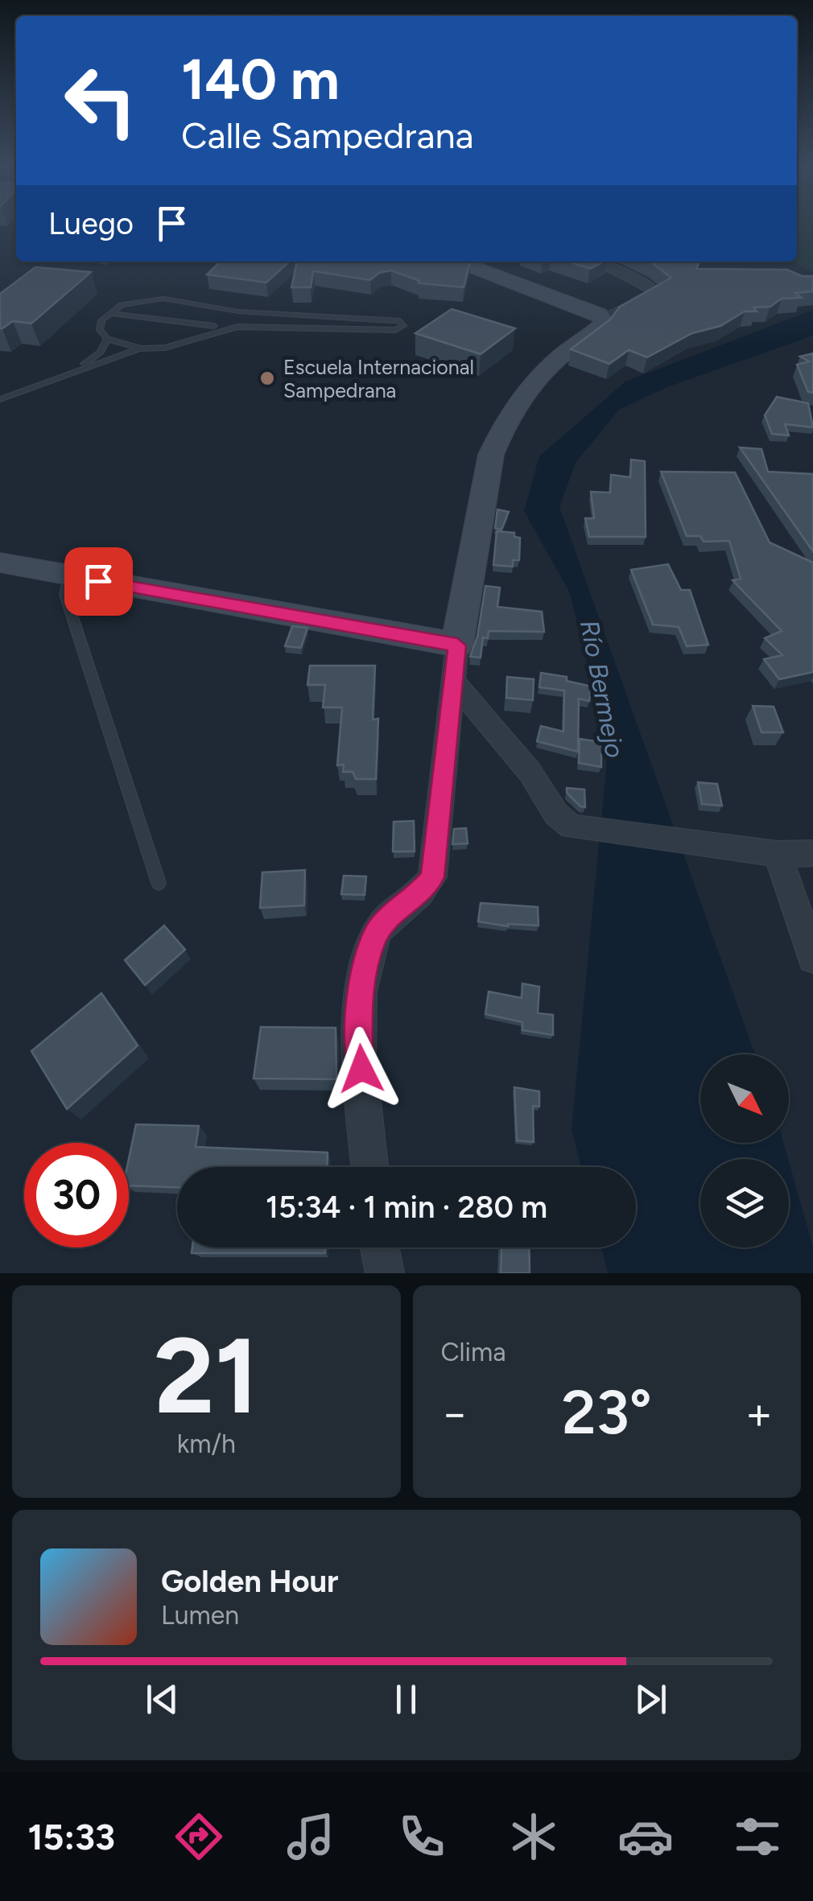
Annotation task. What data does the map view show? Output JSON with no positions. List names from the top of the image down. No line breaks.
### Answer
{"water":["Río Bermejo"],"places":["Escuela Internacional Sampedrana"],"north":"bottom right","page":{"turn":["140 m","Calle Sampedrana"],"then":"Luego","limit":"30","trip":"15:34 · 1 min · 280 m","tile":[["21","km/h"],"Clima"],"heat":["−","23°","+"],"song":["Golden Hour","Lumen"],"tabs":"15:33"}}
